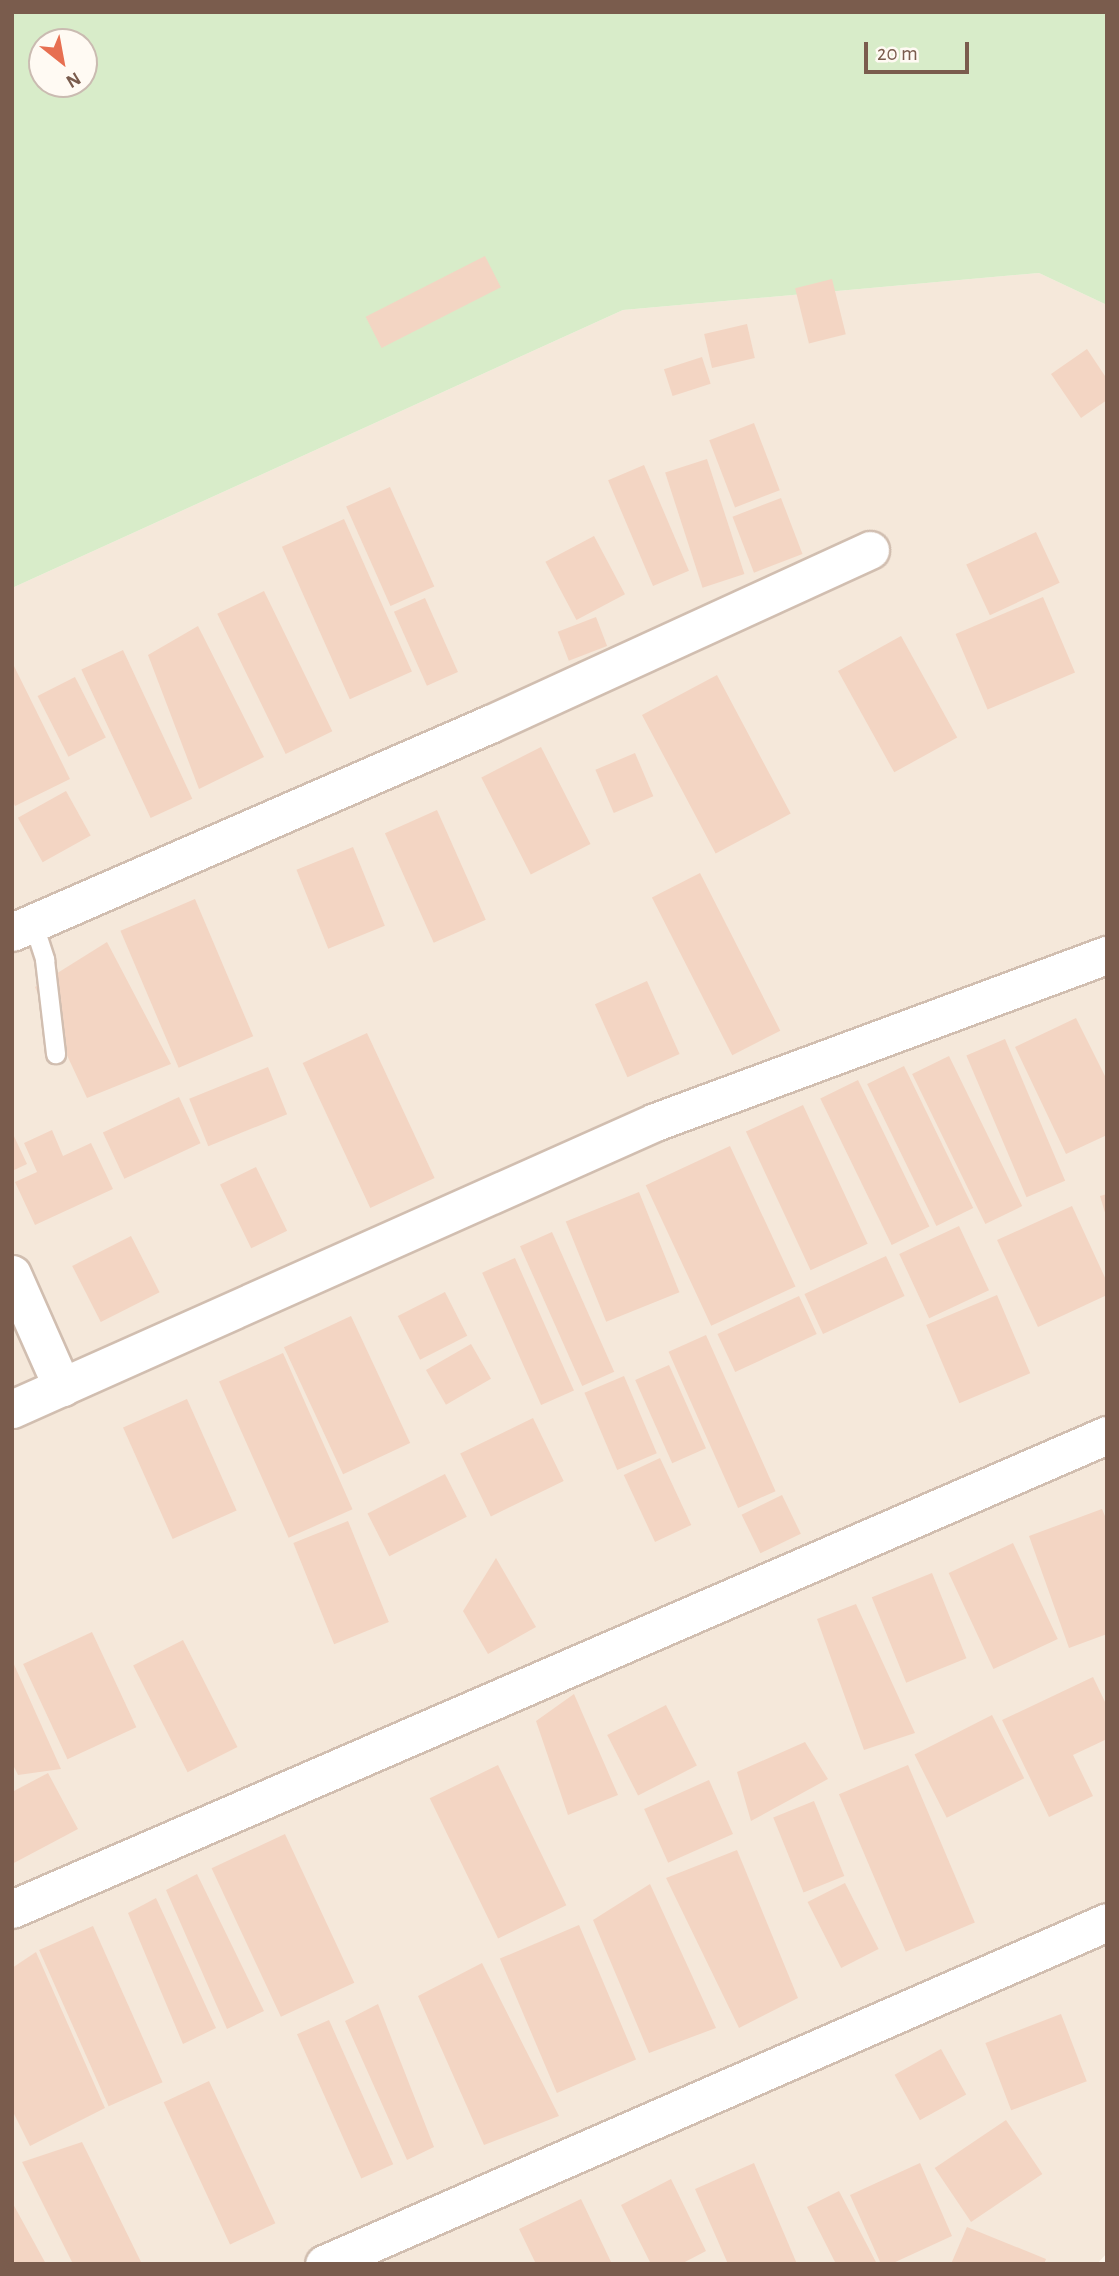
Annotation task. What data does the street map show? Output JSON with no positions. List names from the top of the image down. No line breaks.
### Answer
{"scale_bar":"20 m","north":"bottom right"}
